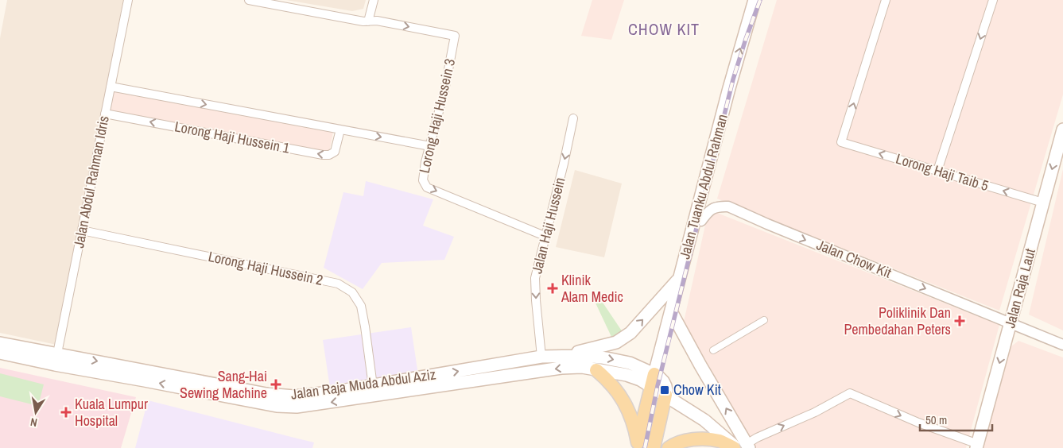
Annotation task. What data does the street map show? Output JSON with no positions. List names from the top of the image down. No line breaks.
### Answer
{"streets":{"main road":["Jalan Tuanku Abdul Rahman","Jalan Raja Laut","Jalan Raja Muda Abdul Aziz"],"street":["Lorong Haji Hussein 3","Lorong Haji Hussein 1","Lorong Haji Taib 5","Jalan Abdul Rahman Idris","Jalan Haji Hussein","Jalan Chow Kit","Lorong Haji Hussein 2"]},"crossings":[["Lorong Haji Hussein 3","Lorong Haji Hussein 1"],["Lorong Haji Hussein 3","Jalan Haji Hussein"],["Lorong Haji Hussein 1","Jalan Abdul Rahman Idris"],["Lorong Haji Taib 5","Jalan Raja Laut"],["Jalan Abdul Rahman Idris","Lorong Haji Hussein 2"],["Jalan Abdul Rahman Idris","Jalan Raja Muda Abdul Aziz"],["Jalan Tuanku Abdul Rahman","Jalan Raja Muda Abdul Aziz"],["Jalan Haji Hussein","Jalan Raja Muda Abdul Aziz"],["Jalan Chow Kit","Jalan Raja Laut"],["Lorong Haji Hussein 2","Jalan Raja Muda Abdul Aziz"]],"one_way":["Jalan Tuanku Abdul Rahman","Jalan Haji Hussein","Jalan Chow Kit","Jalan Raja Laut"],"districts":["CHOW KIT"],"places":{"health":["Klinik Alam Medic","Poliklinik Dan Pembedahan Peters","Sang-Hai Sewing Machine","Kuala Lumpur Hospital"],"transit":["Chow Kit"]},"scale_bar":"50 m","north":"bottom"}
